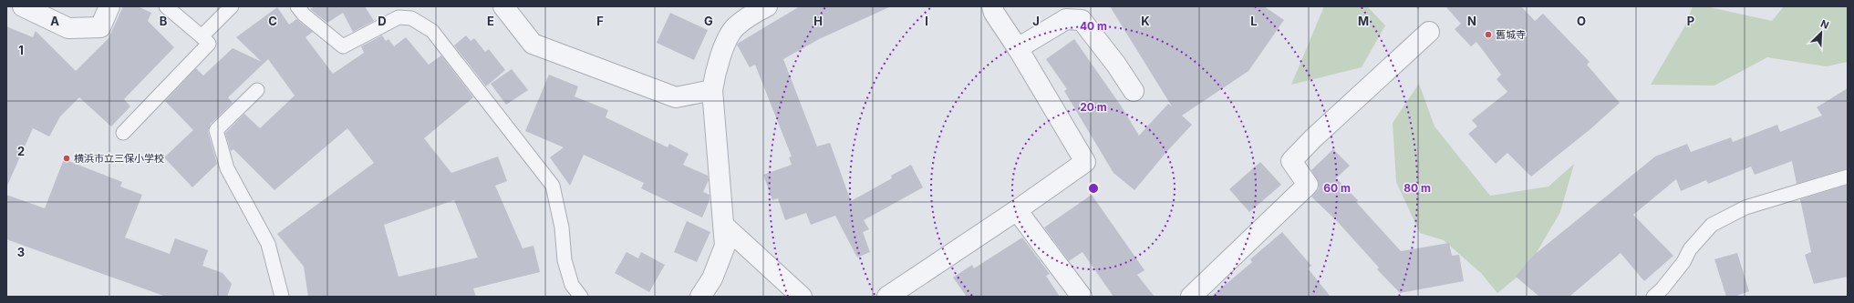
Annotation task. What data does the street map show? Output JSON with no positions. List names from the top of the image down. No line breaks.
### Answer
{"places":["舊城寺","横浜市立三保小学校"],"north":"top right","grid":{"columns":["A","B","C","D","E","F","G","H","I","J","K","L","M","N","O","P"],"rows":["1","2","3"]},"rings":["40 m","20 m","60 m","80 m"]}
